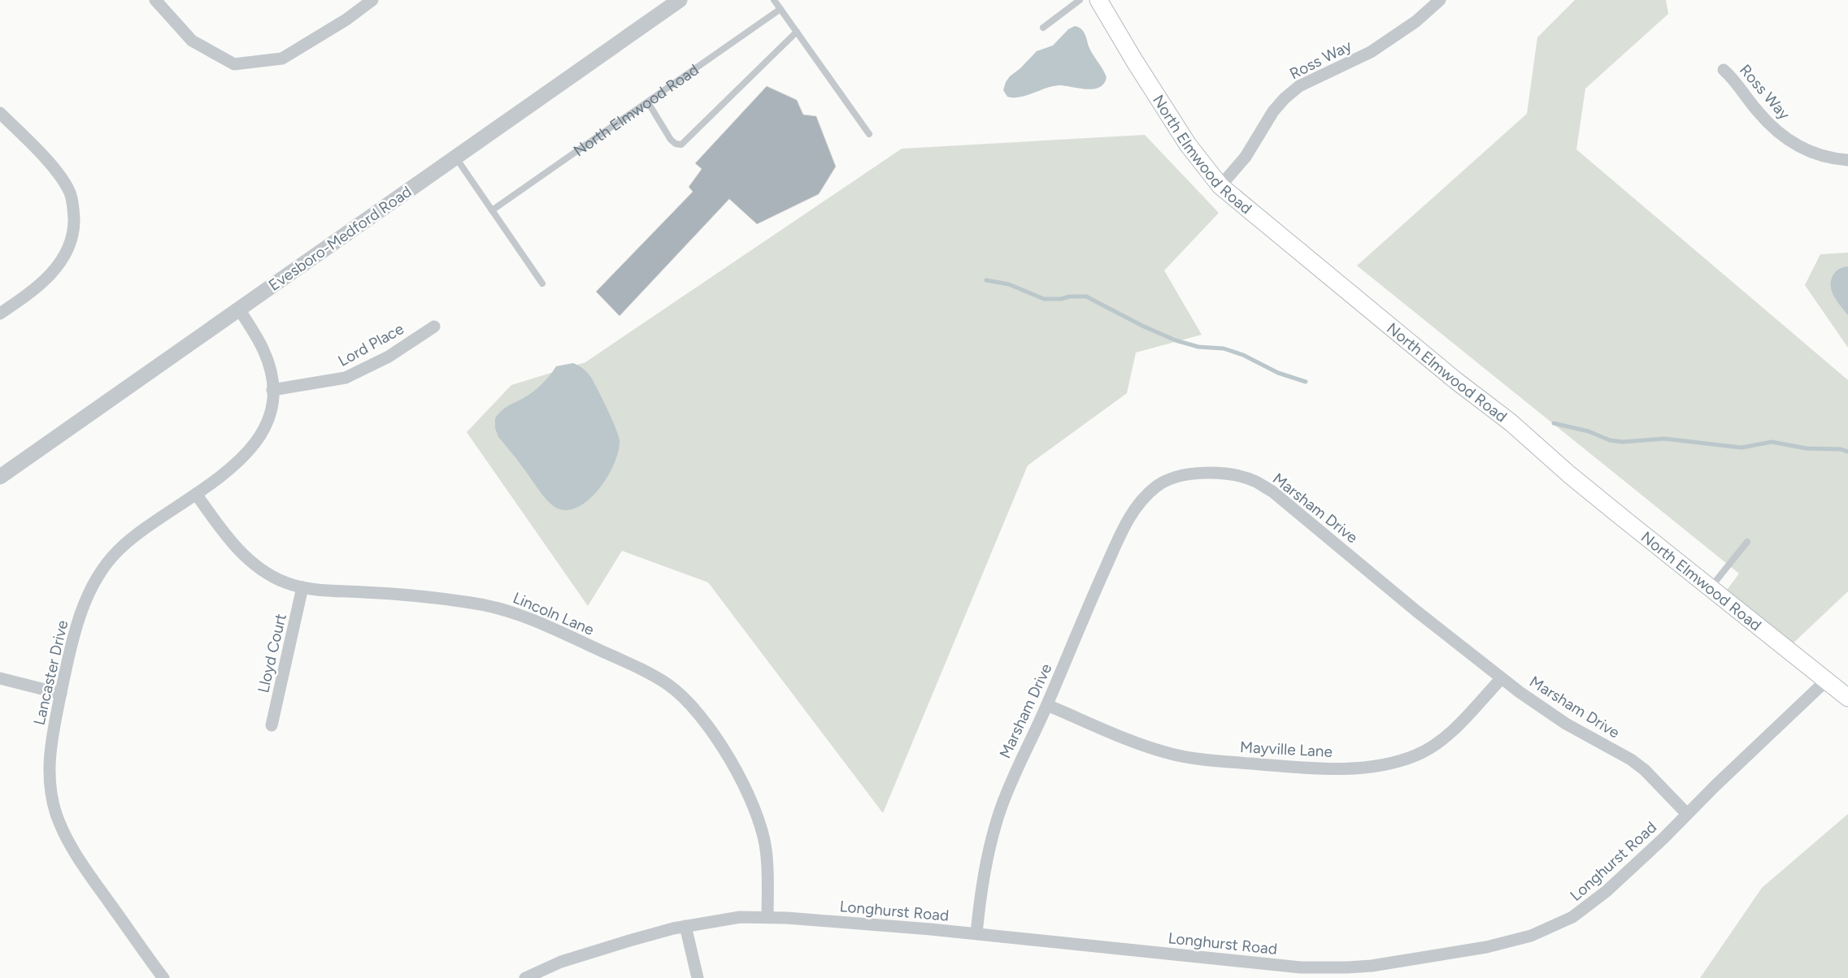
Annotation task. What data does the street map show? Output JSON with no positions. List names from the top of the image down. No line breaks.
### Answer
{"streets":{"main road":["North Elmwood Road"],"street":["Ross Way","Evesboro-Medford Road","Lord Place","Marsham Drive","Lincoln Lane","Lloyd Court","Lancaster Drive","Mayville Lane","Longhurst Road"]},"crossings":[["Ross Way","North Elmwood Road"],["North Elmwood Road","Longhurst Road"],["Evesboro-Medford Road","Lancaster Drive"],["Lord Place","Lancaster Drive"],["Marsham Drive","Mayville Lane"],["Marsham Drive","Longhurst Road"],["Lincoln Lane","Lloyd Court"],["Lincoln Lane","Lancaster Drive"],["Lincoln Lane","Longhurst Road"]]}
